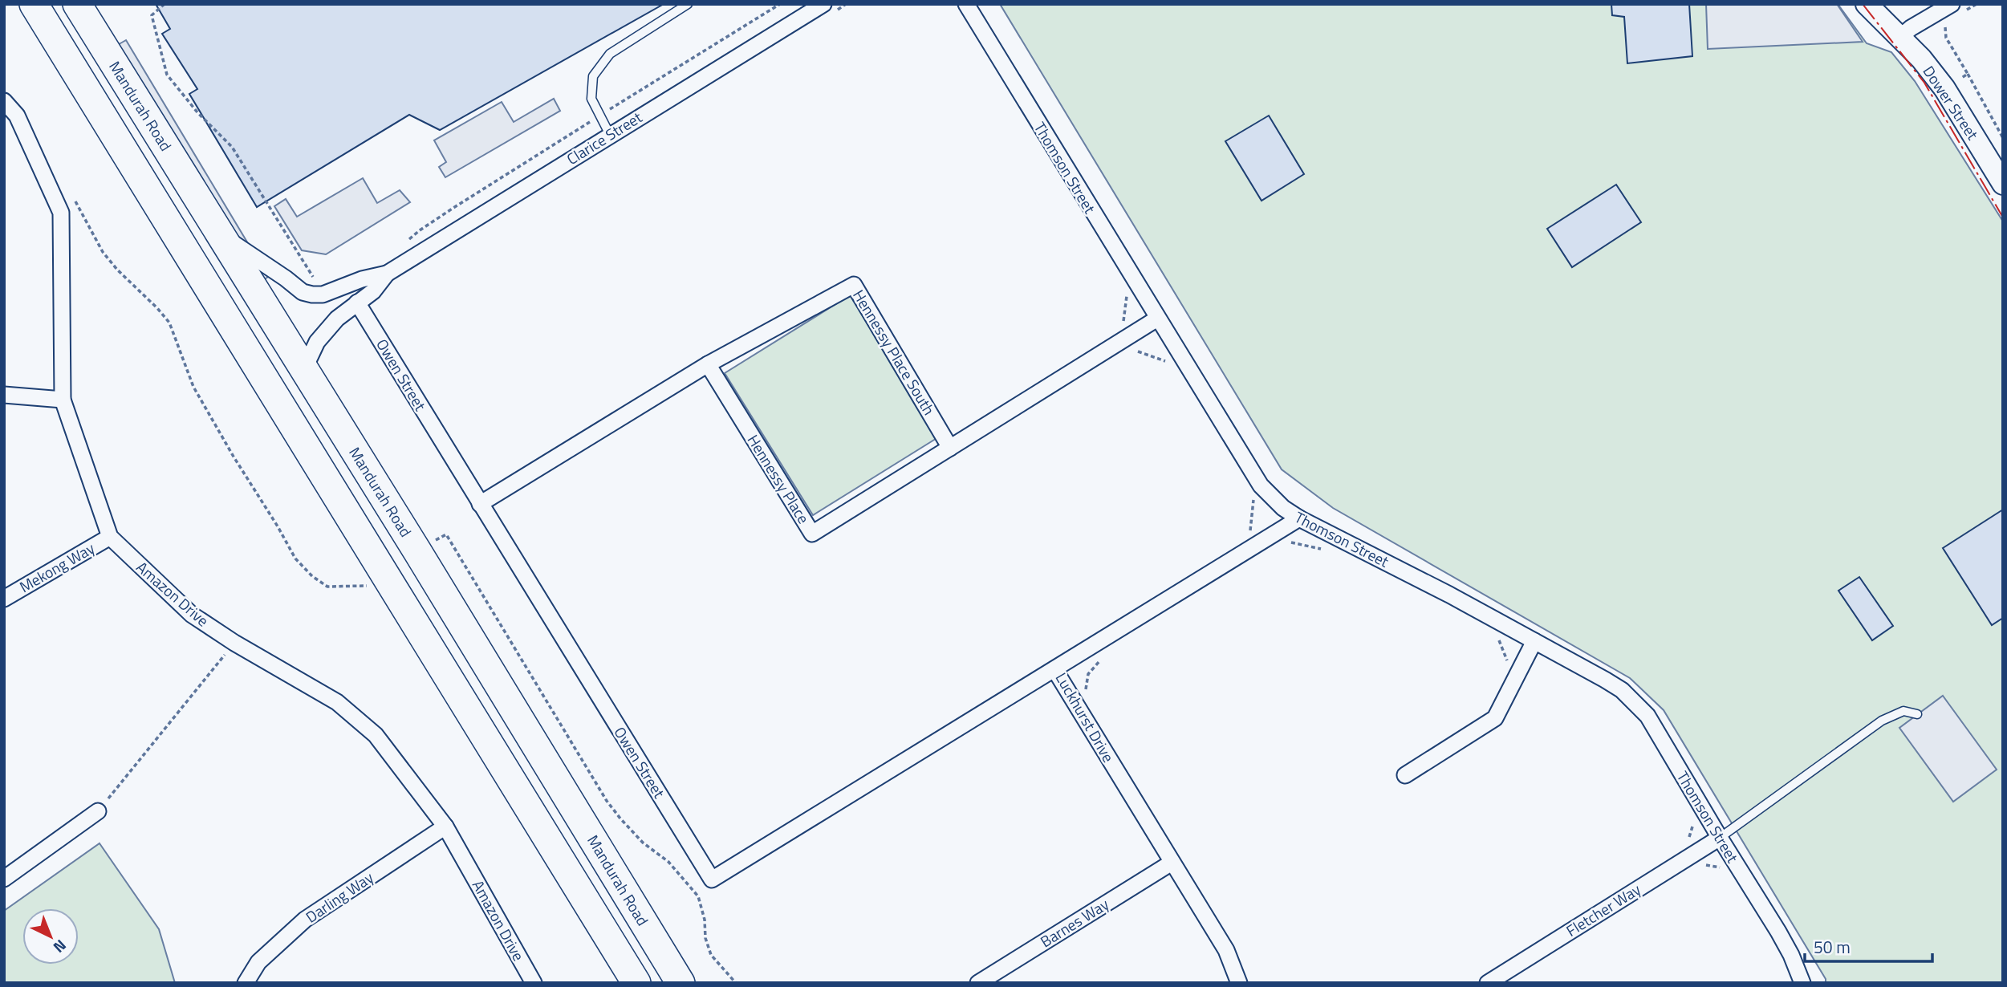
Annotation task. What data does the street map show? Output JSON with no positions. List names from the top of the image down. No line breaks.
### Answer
{"streets":{"highway":["Mandurah Road"],"street":["Dower Street","Clarice Street","Thomson Street","Hennessy Place South","Owen Street","Hennessy Place","Mekong Way","Amazon Drive","Luckhurst Drive","Darling Way","Fletcher Way","Barnes Way"]},"crossings":[["Mandurah Road","Clarice Street"],["Clarice Street","Owen Street"],["Thomson Street","Hennessy Place"],["Thomson Street","Luckhurst Drive"],["Thomson Street","Fletcher Way"],["Hennessy Place South","Hennessy Place"],["Owen Street","Luckhurst Drive"],["Mekong Way","Amazon Drive"],["Amazon Drive","Darling Way"],["Luckhurst Drive","Barnes Way"]],"scale_bar":"50 m","north":"bottom right"}
